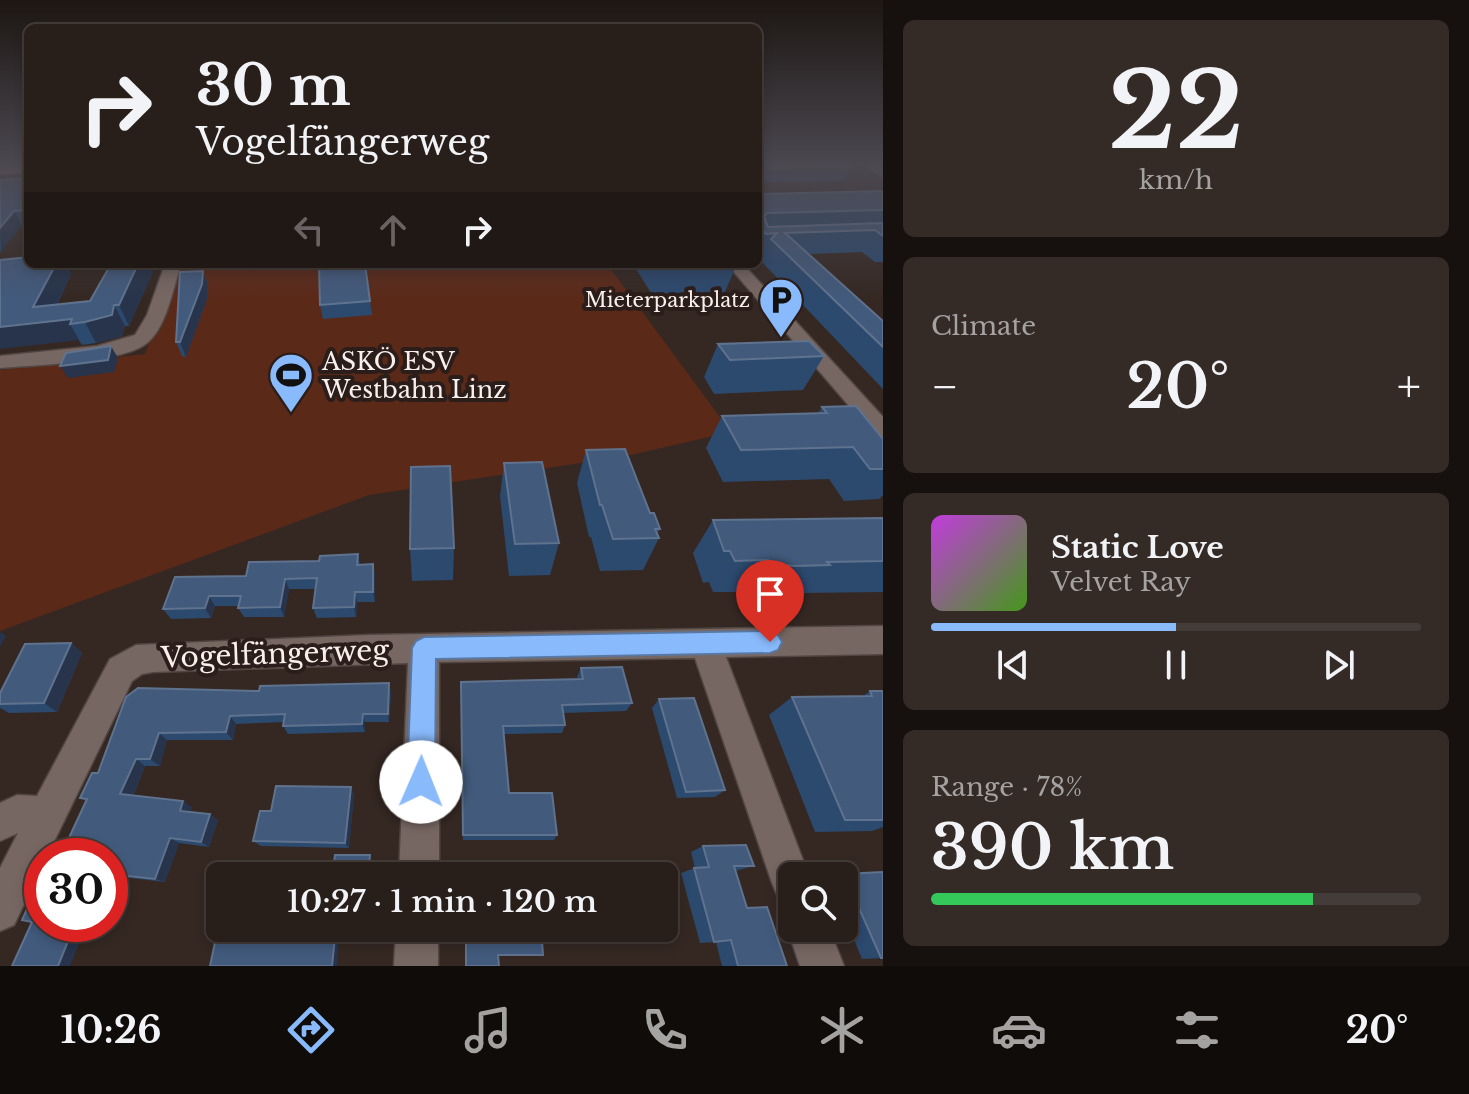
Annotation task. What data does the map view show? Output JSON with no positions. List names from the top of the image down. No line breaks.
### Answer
{"streets":{"street":["Vogelfängerweg"]},"places":{"parking":["Mieterparkplatz"],"sports":["ASKÖ ESV Westbahn Linz"]},"page":{"tile":[["22","km/h"],"Climate",["Range · 78%","390 km"]],"turn":["30 m","Vogelfängerweg"],"heat":["−","20°","+"],"song":["Static Love","Velvet Ray"],"limit":"30","trip":"10:27 · 1 min · 120 m","tabs":["10:26","20°"]}}
